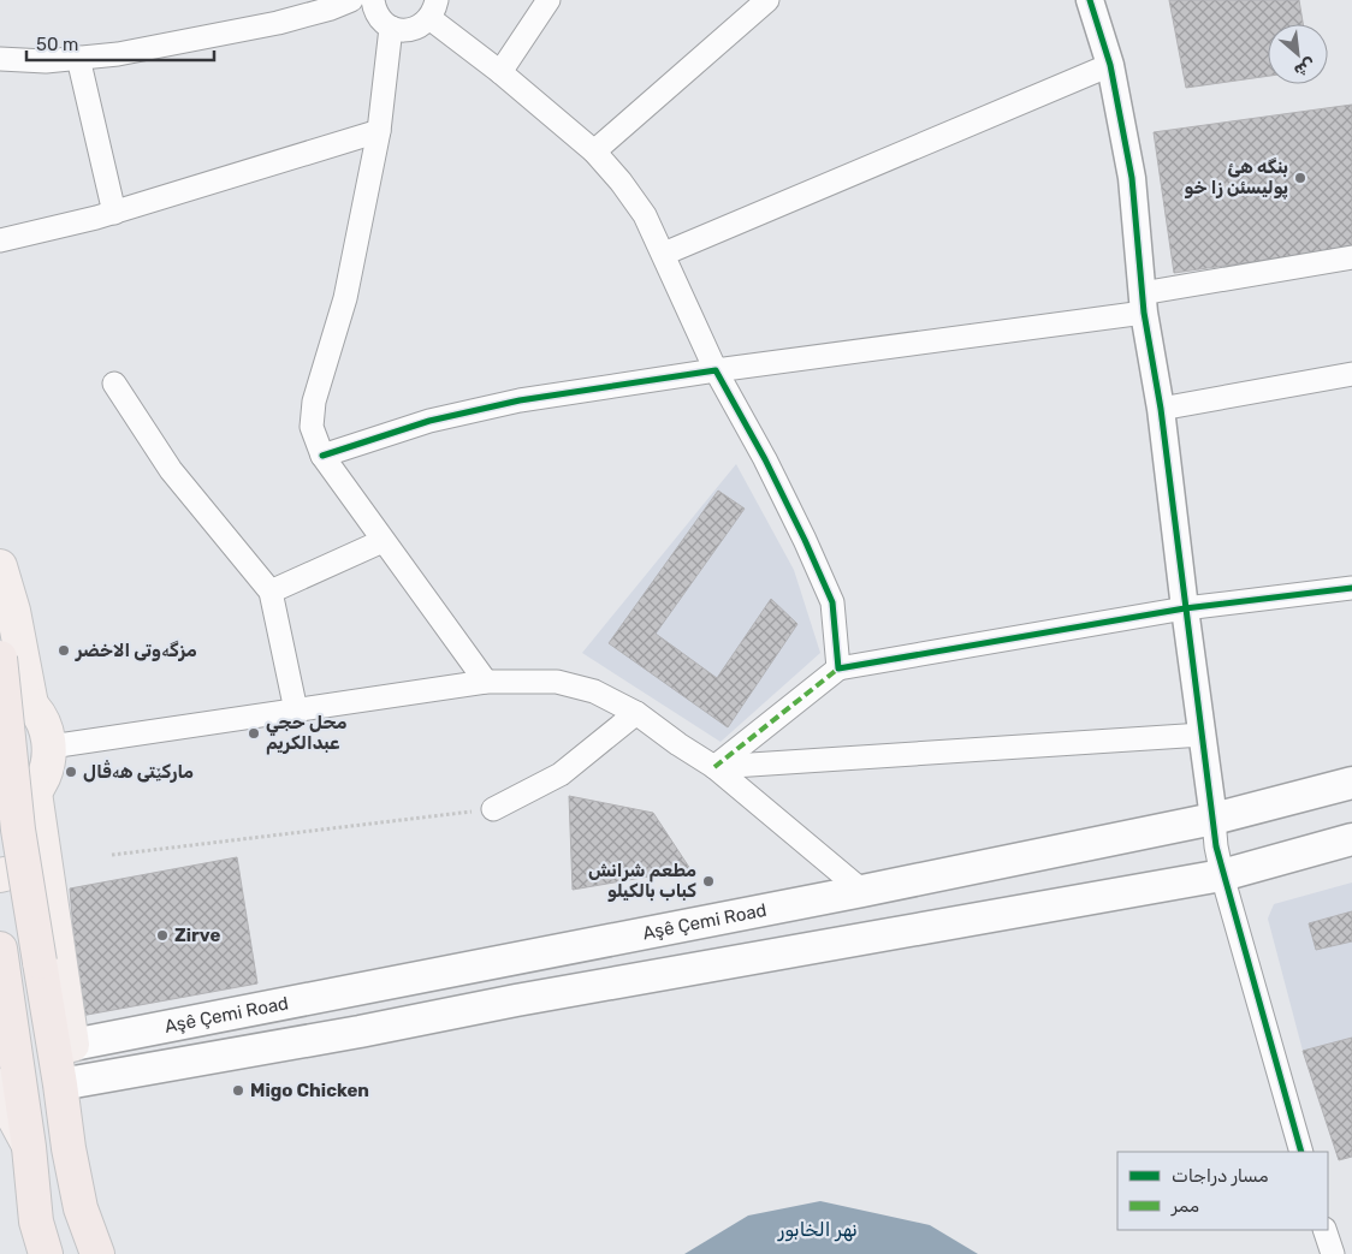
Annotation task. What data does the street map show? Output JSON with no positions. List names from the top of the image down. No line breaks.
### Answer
{"streets":{"main road":["Aşê Çemi Road"]},"water":["نهر الخابور"],"places":["بنگه هئ پوليسئن زا خو","مزگەوتی الاخضر","محل حجي عبدالكريم","مارکێتی هەڤال","مطعم شرانش كباب بالكيلو","Zirve","Migo Chicken"],"legend":["مسار دراجات","ممر"],"scale_bar":"50 m","north":"bottom right"}
